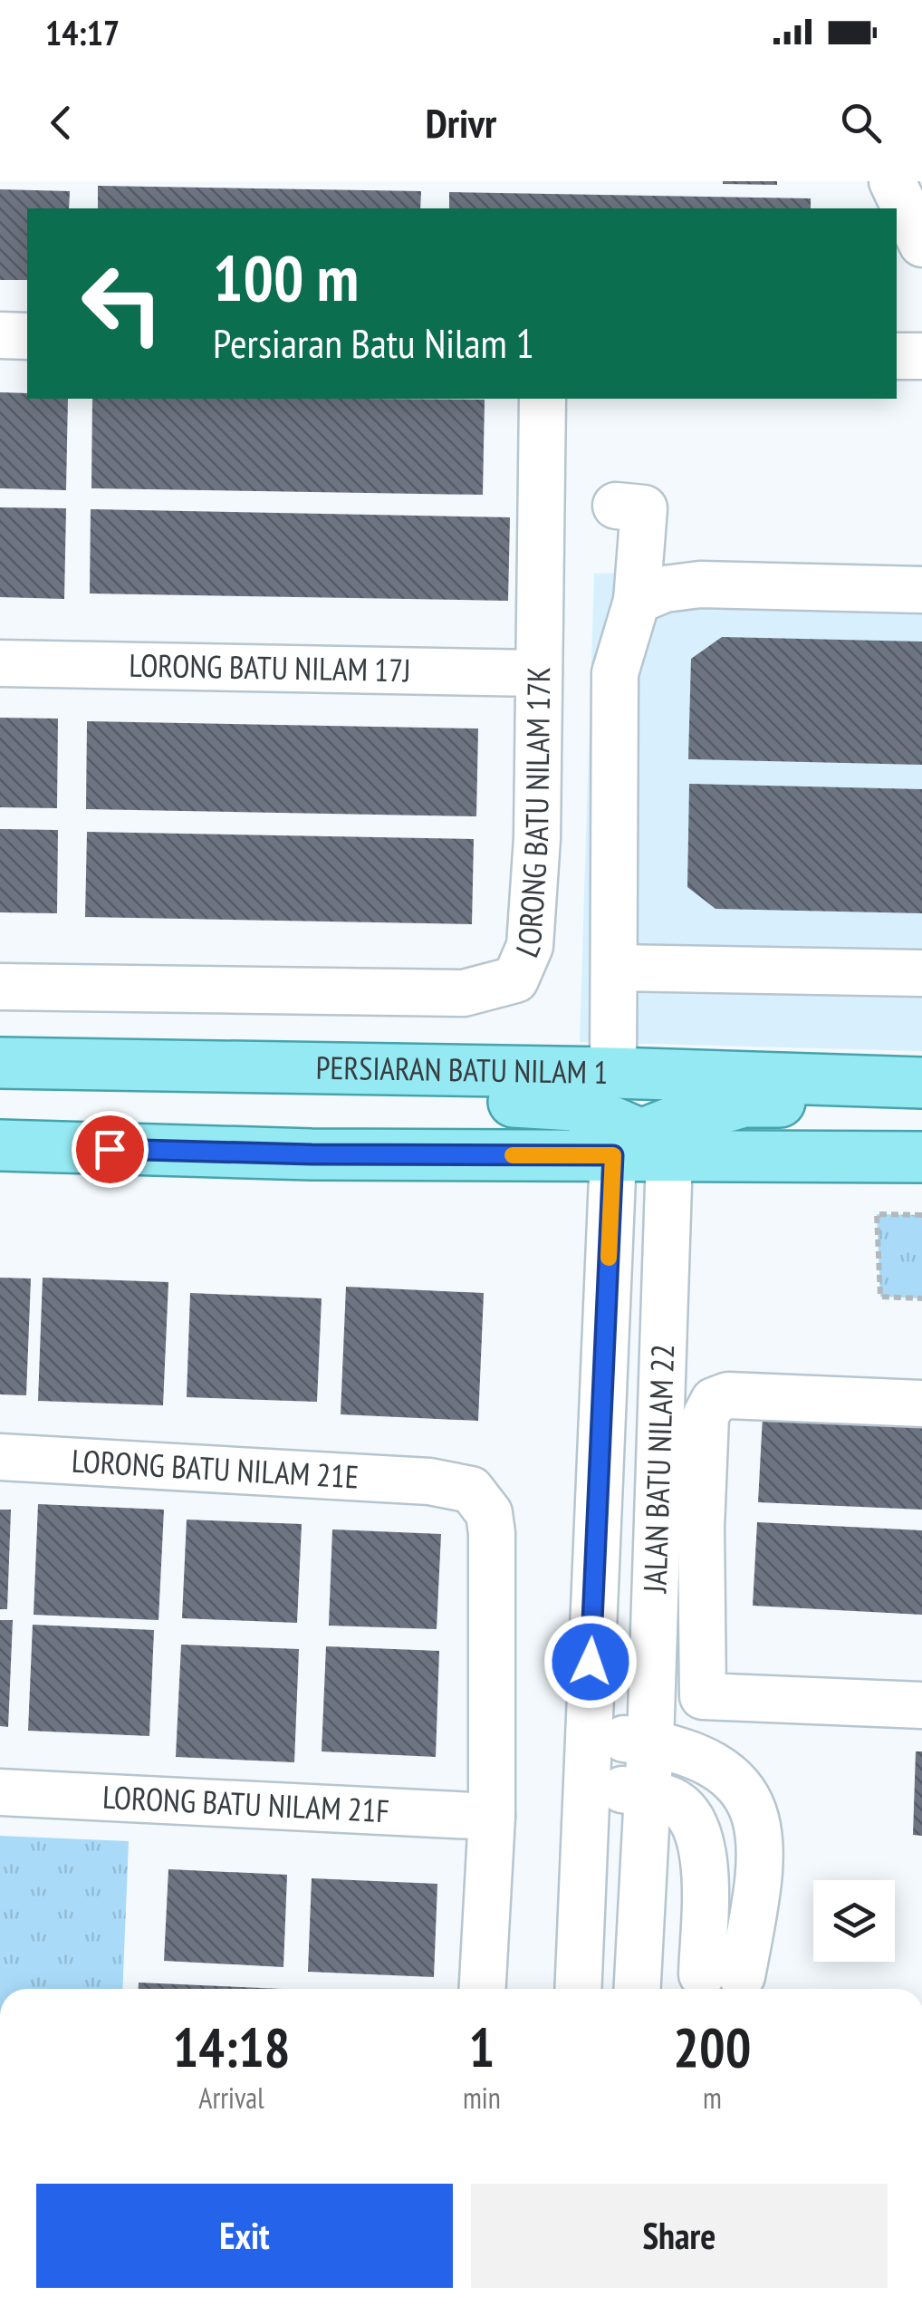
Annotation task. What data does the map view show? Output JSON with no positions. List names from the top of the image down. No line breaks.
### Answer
{"streets":{"main road":["PERSIARAN BATU NILAM 1"],"street":["LORONG BATU NILAM 17J","LORONG BATU NILAM 17K","LORONG BATU NILAM 21E","JALAN BATU NILAM 22","LORONG BATU NILAM 21F"]},"crossings":[["LORONG BATU NILAM 17J","LORONG BATU NILAM 17K"],["LORONG BATU NILAM 21E","LORONG BATU NILAM 21F"]],"page":{"status":"14:17","header":"Drivr","turn":["100 m","Persiaran Batu Nilam 1"],"eta":["14:18","Arrival","1","min","200","m"],"buttons":["Exit","Share"]}}
